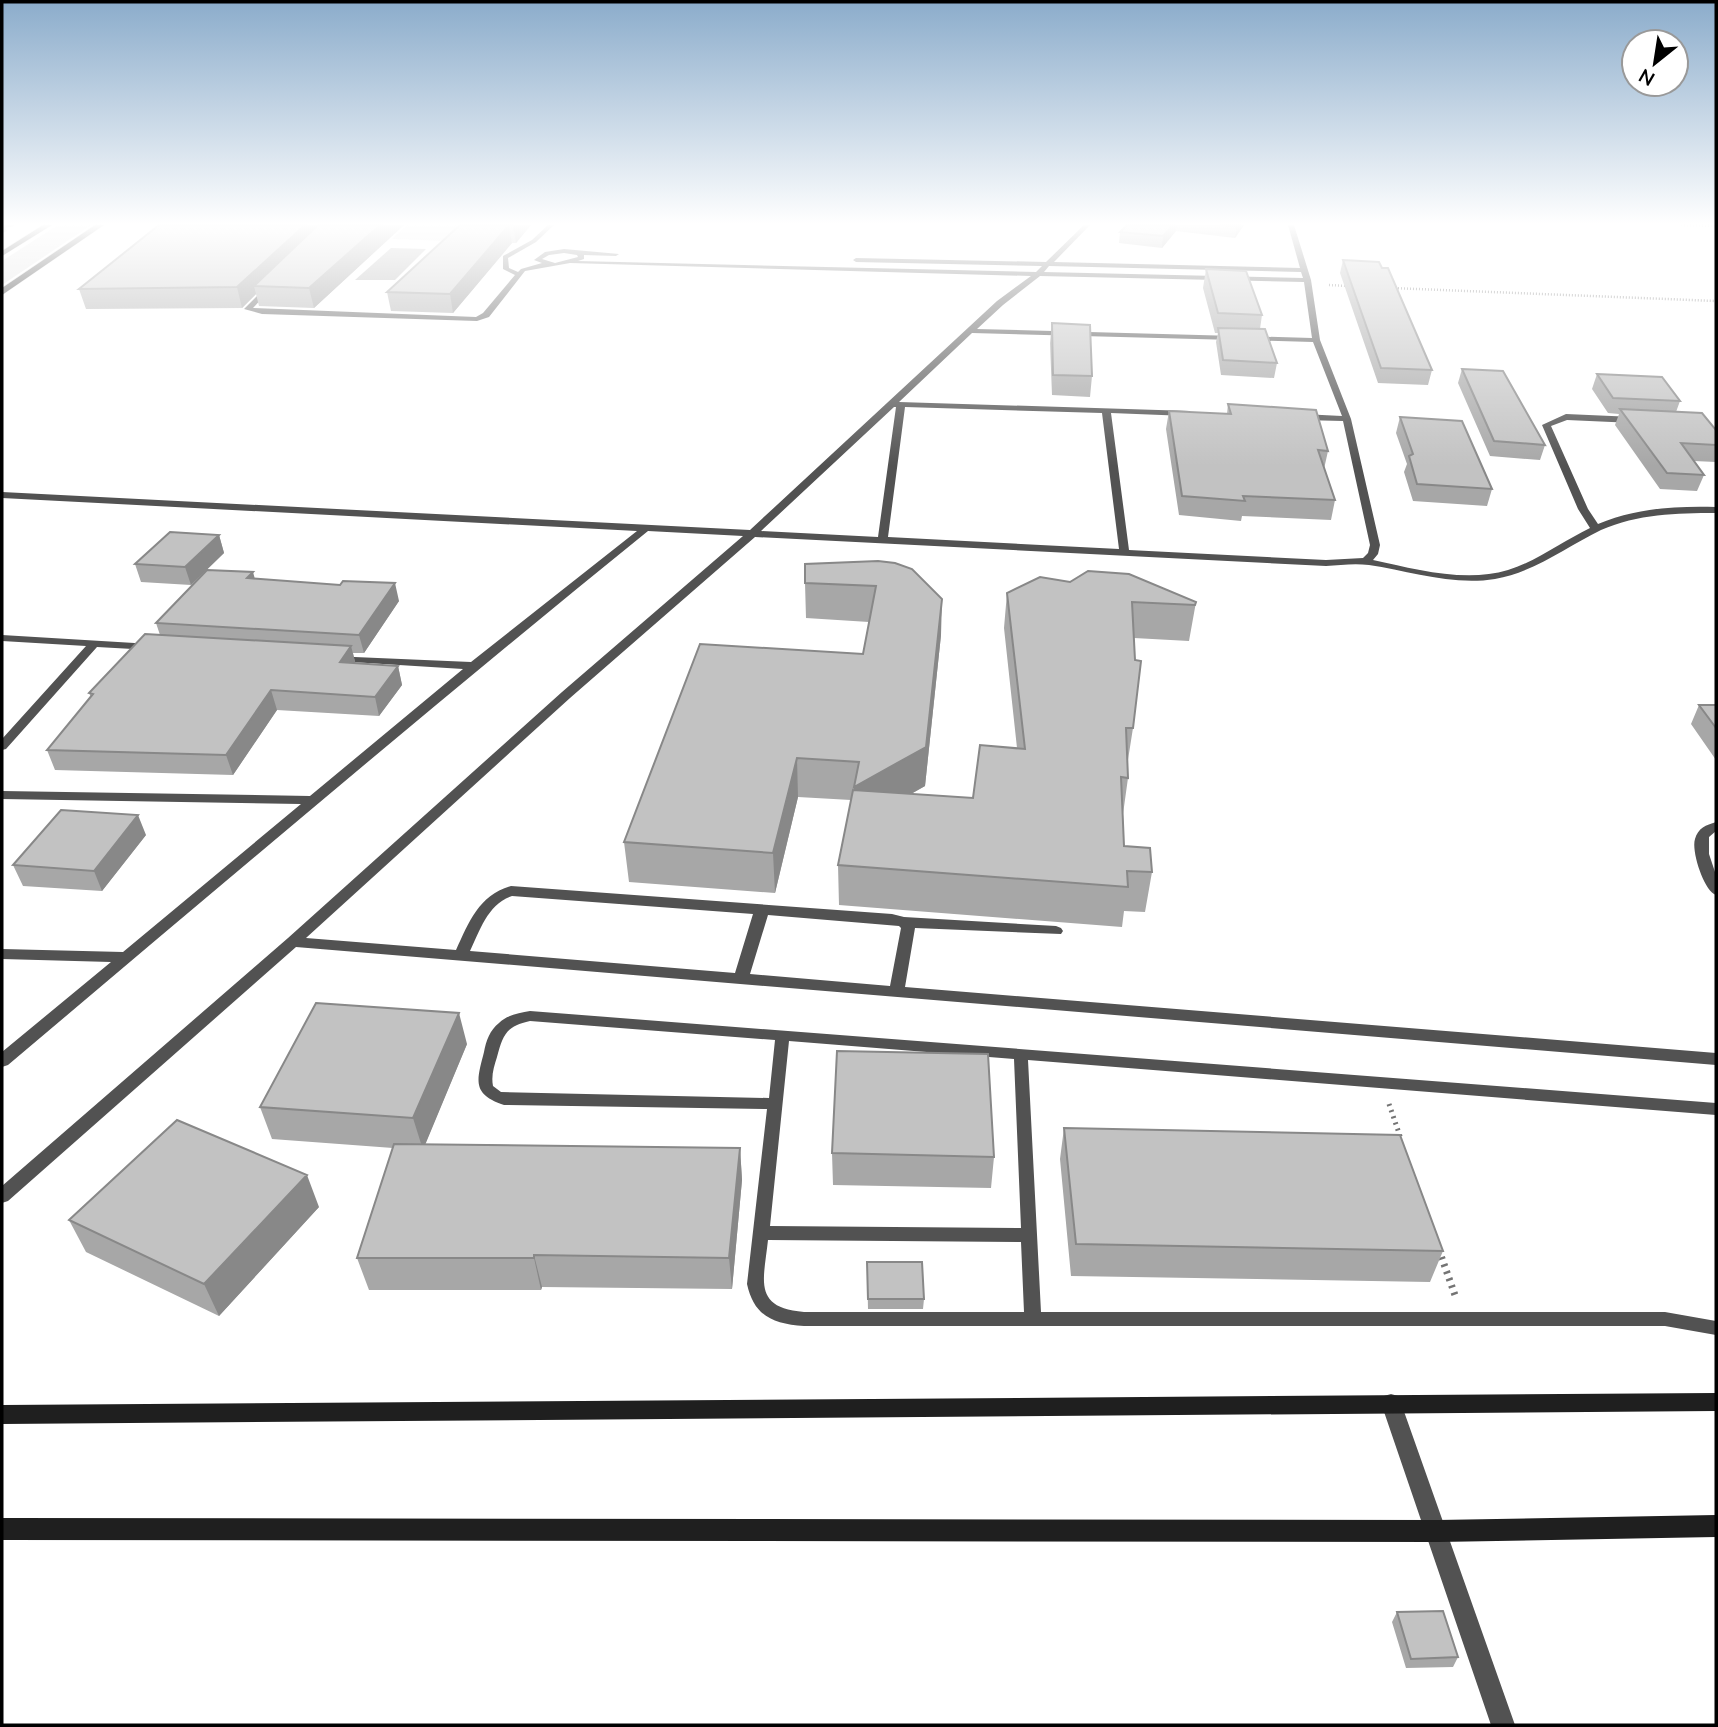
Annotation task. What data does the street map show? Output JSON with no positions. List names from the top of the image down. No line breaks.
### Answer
{"north":"bottom left"}
